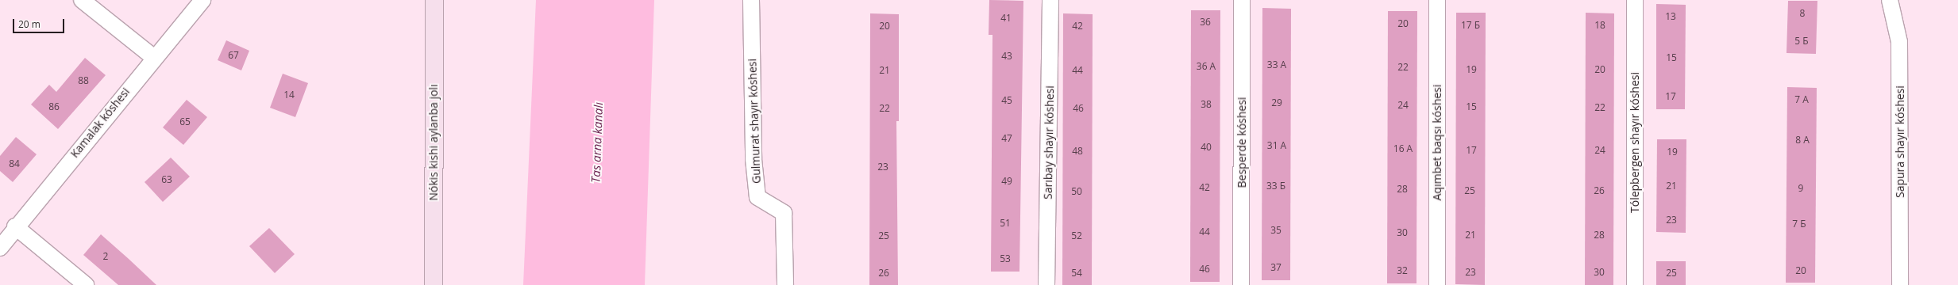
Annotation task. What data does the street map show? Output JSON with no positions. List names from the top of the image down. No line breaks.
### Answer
{"streets":{"main road":["Nókis kishi aylanba jolı"],"street":["Gulmurat shayır kóshesi","Kamalak kóshesi","Sapura shayır kóshesi","Sarıbay shayır kóshesi","Besperde kóshesi","Aqımbet baqsı kóshesi","Tólepbergen shayır kóshesi"]},"water":["Tas arna kanalı"],"house_numbers":["8","13","41","36","20","17 Б","18","20","42","5 Б","67","43","15","33 А","36 А","22","19","20","21","44","88","14","17","7 А","45","29","38","24","86","15","22","22","46","65","47","8 А","31 А","40","16 А","17","24","48","19","84","23","63","49","33 Б","21","42","9","28","25","26","50","23","51","7 Б","35","44","30","21","28","25","52","2","53","37","46","32","20","23","30","26","54","25"],"scale_bar":"20 m"}
